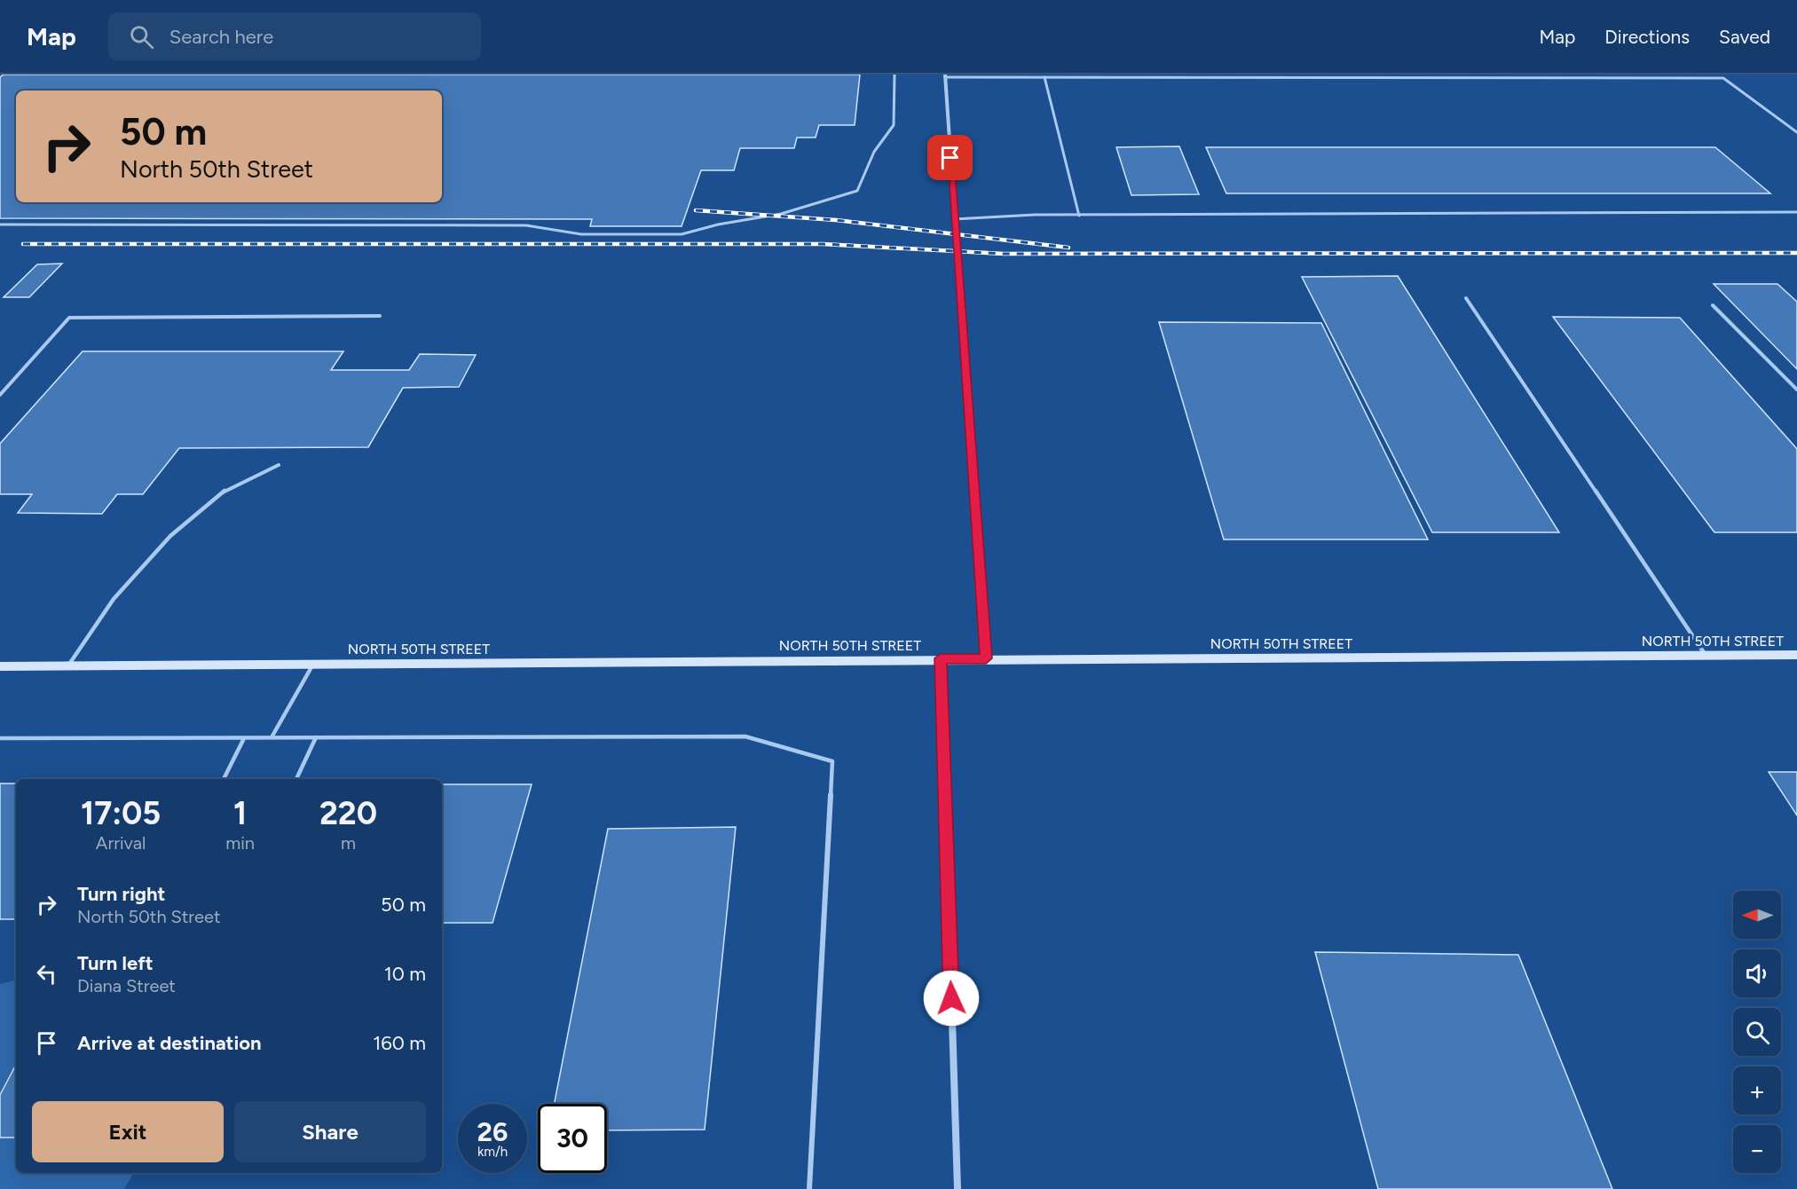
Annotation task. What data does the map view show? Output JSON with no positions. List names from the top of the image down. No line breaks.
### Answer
{"streets":{"street":["NORTH 50TH STREET"]},"north":"left","page":{"header":"Map","search":"Search here","nav":["Map","Directions","Saved"],"turn":["50 m","North 50th Street"],"eta":["17:05","Arrival","1","min","220","m"],"list":[{"name":"Turn right","note":"North 50th Street","value":"50 m"},{"name":"Turn left","note":"Diana Street","value":"10 m"},{"name":"Arrive at destination","value":"160 m"}],"map_buttons":["+","−"],"buttons":["Exit","Share"],"speed":"26 km/h","limit":"30"}}
